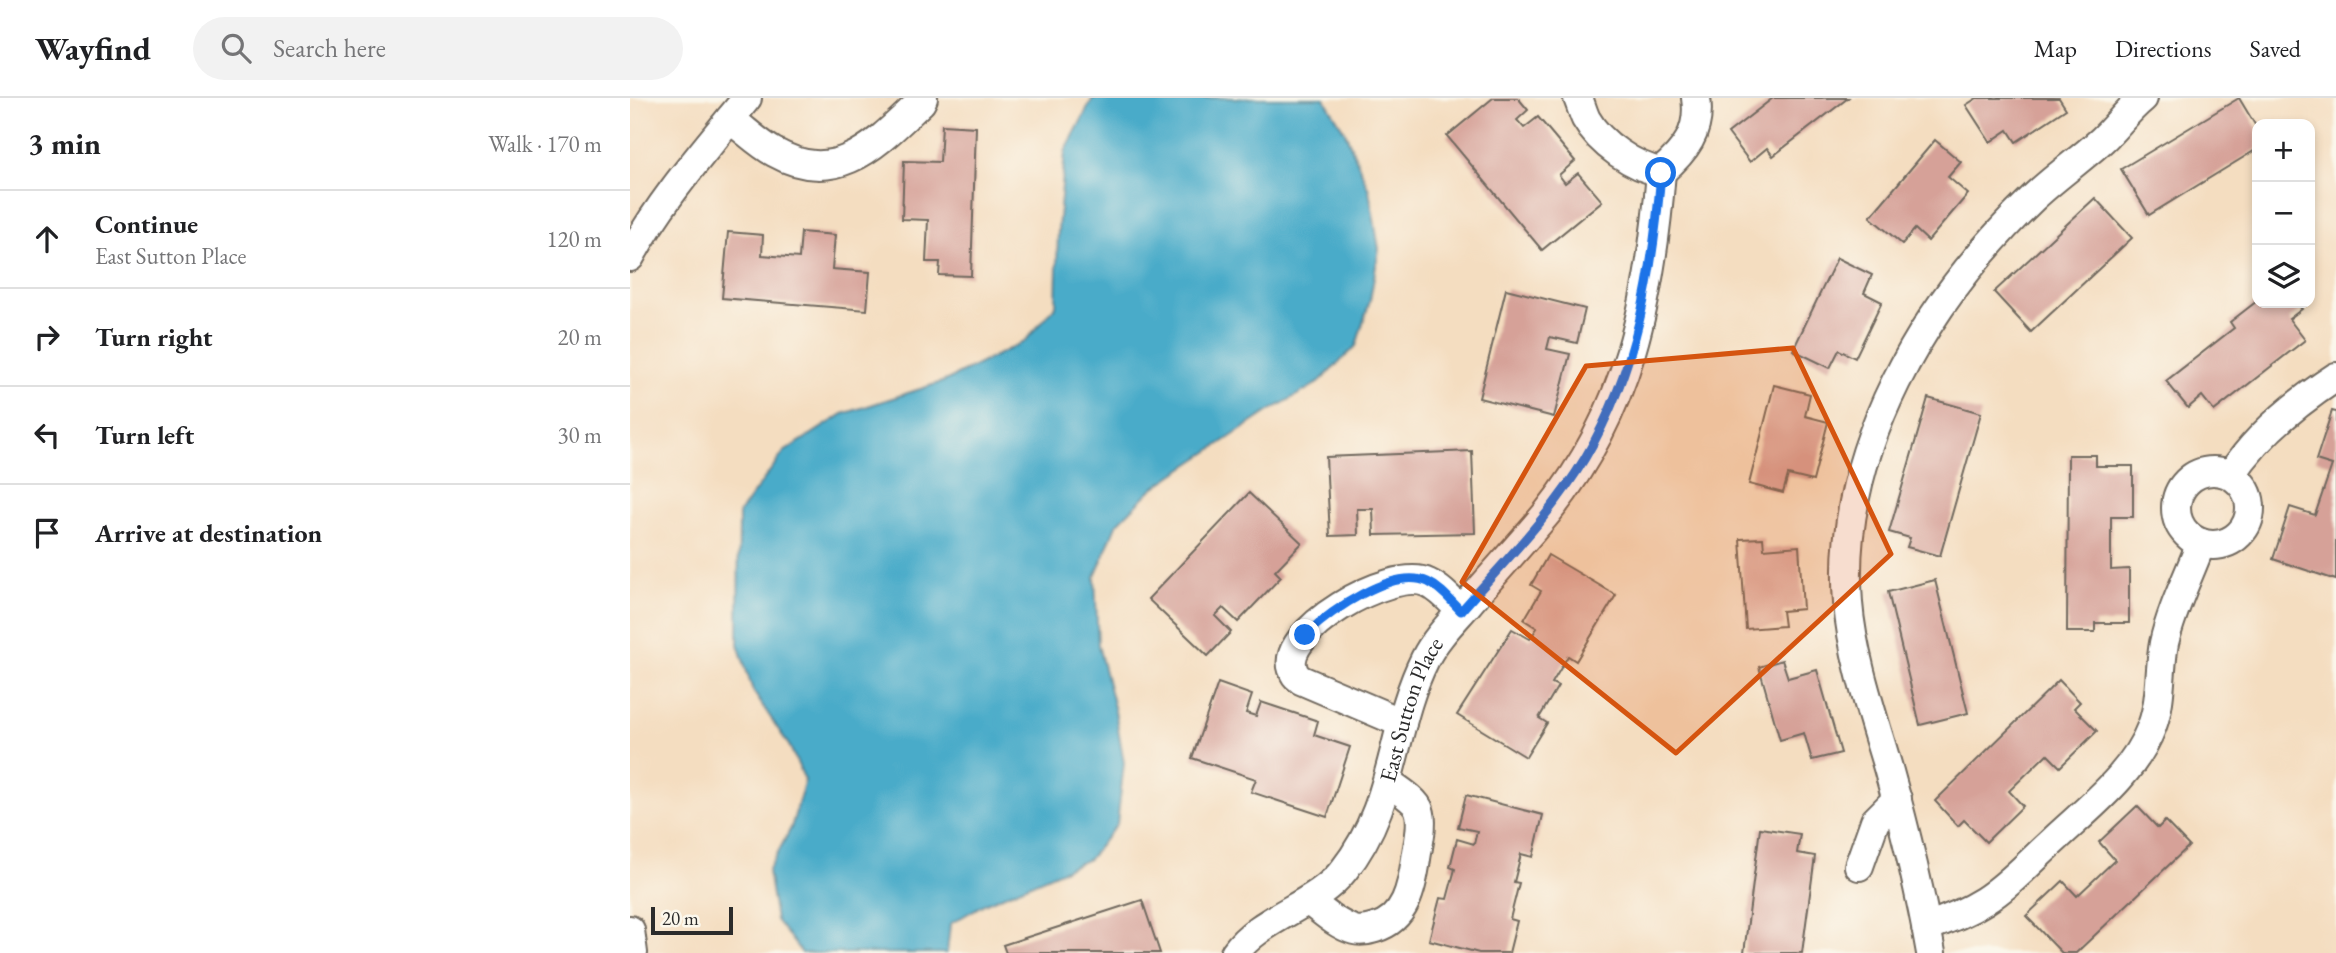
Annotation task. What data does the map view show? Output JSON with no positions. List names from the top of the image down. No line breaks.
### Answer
{"streets":{"street":["East Sutton Place"]},"scale_bar":"20 m","page":{"header":"Wayfind","search":"Search here","nav":["Map","Directions","Saved"],"heading":["3 min","Walk · 170 m"],"map_buttons":["+","−"],"list":[["Continue","East Sutton Place","120 m"],["Turn right","20 m"],["Turn left","30 m"],"Arrive at destination"],"scale":"20 m"}}
